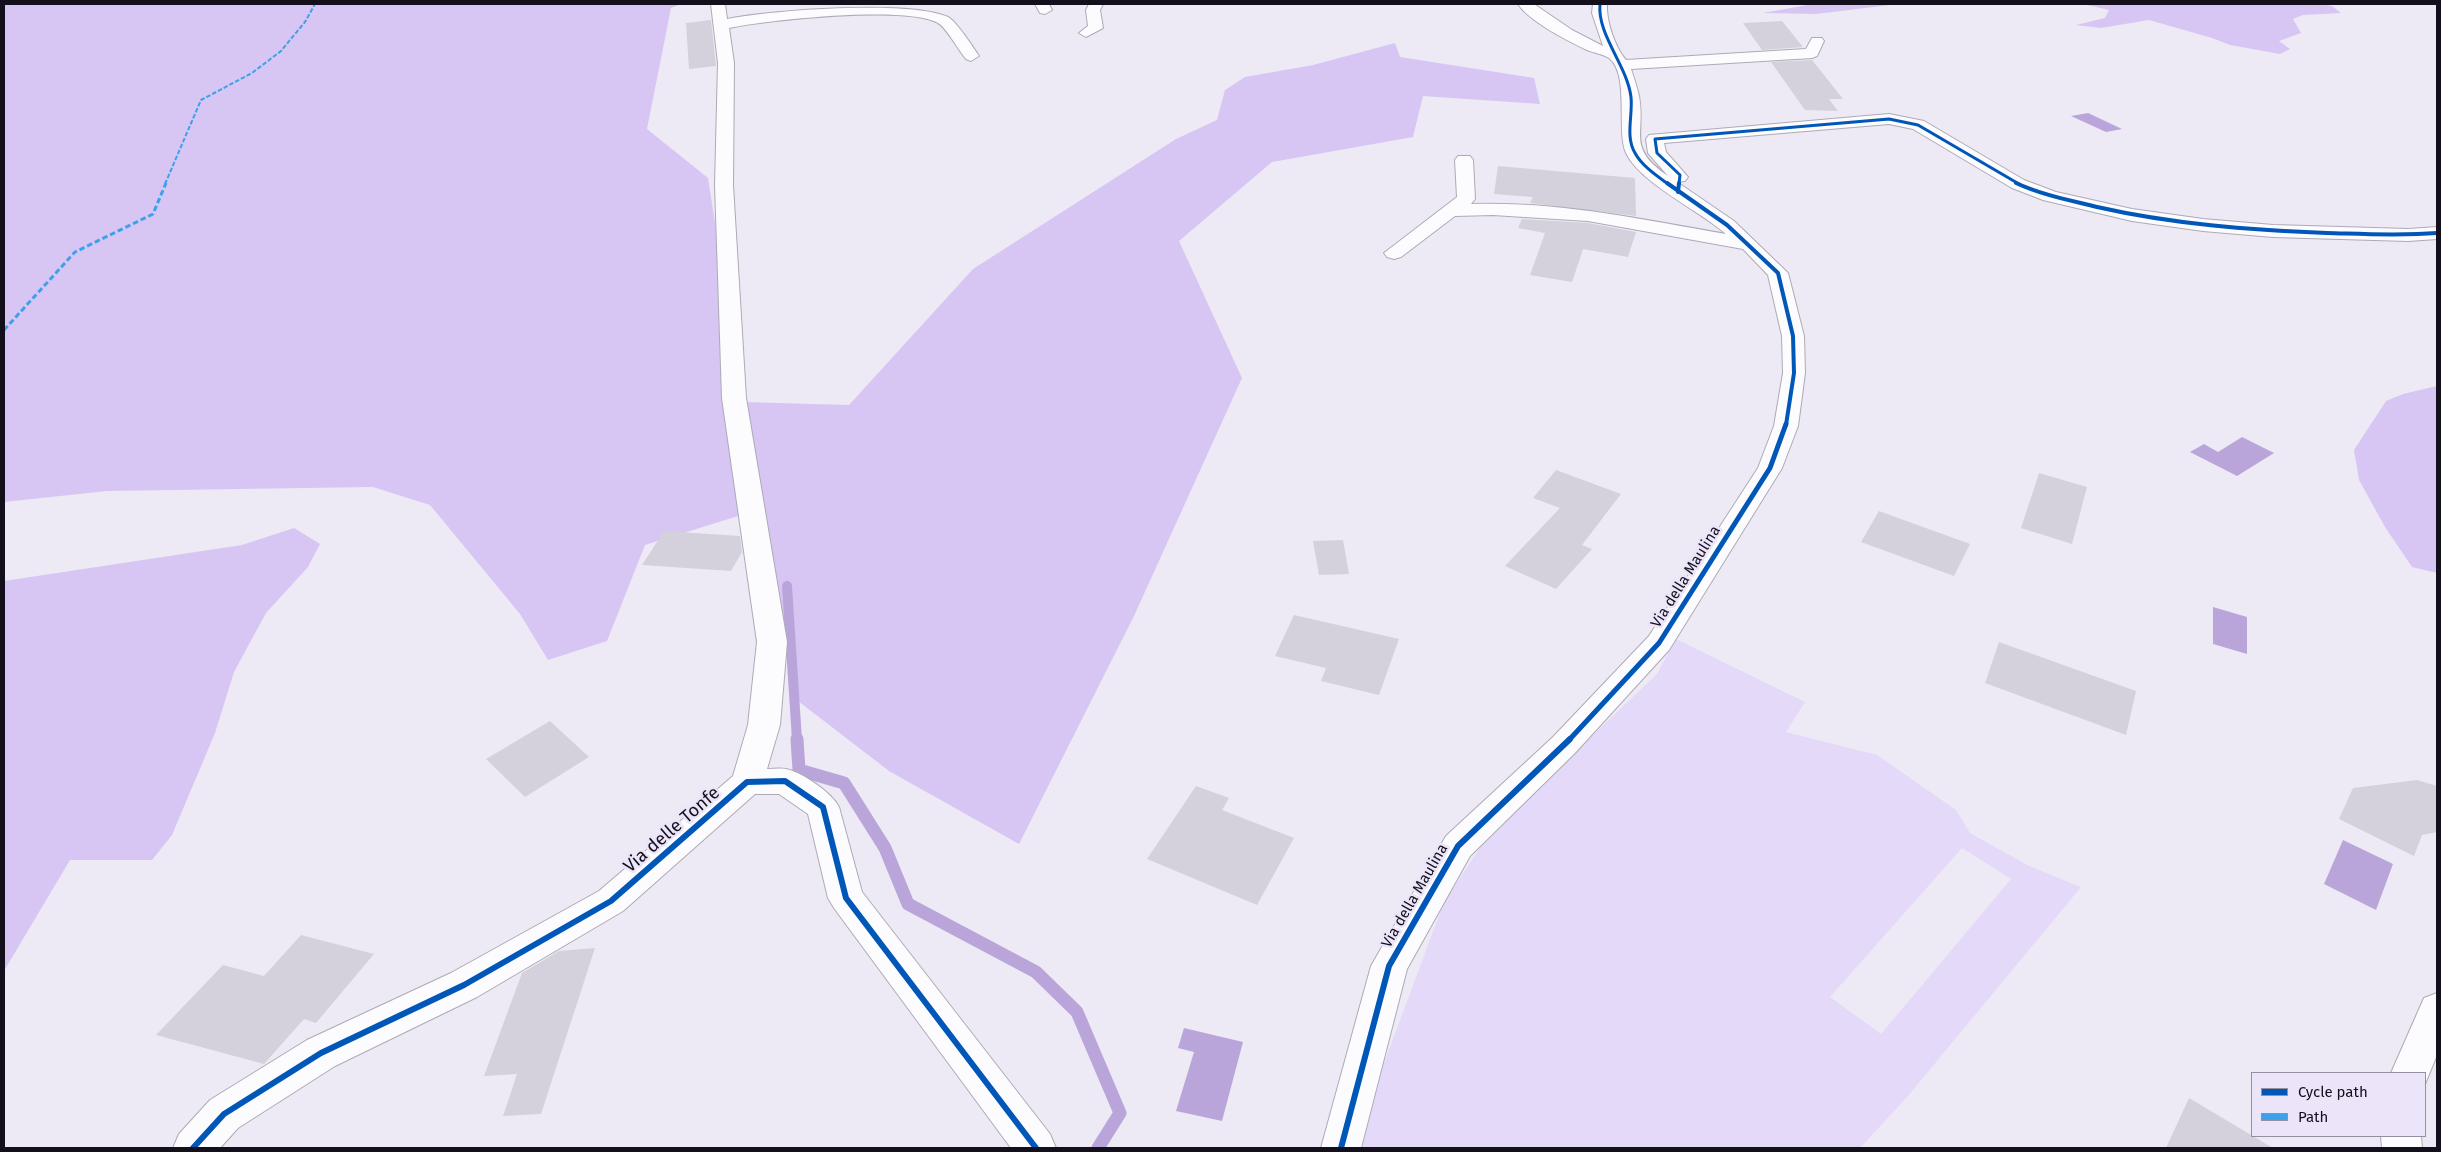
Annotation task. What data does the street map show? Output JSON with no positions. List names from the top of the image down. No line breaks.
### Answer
{"streets":{"street":["Via della Maulina","Via delle Tonfe"]},"legend":["Cycle path","Path"]}
